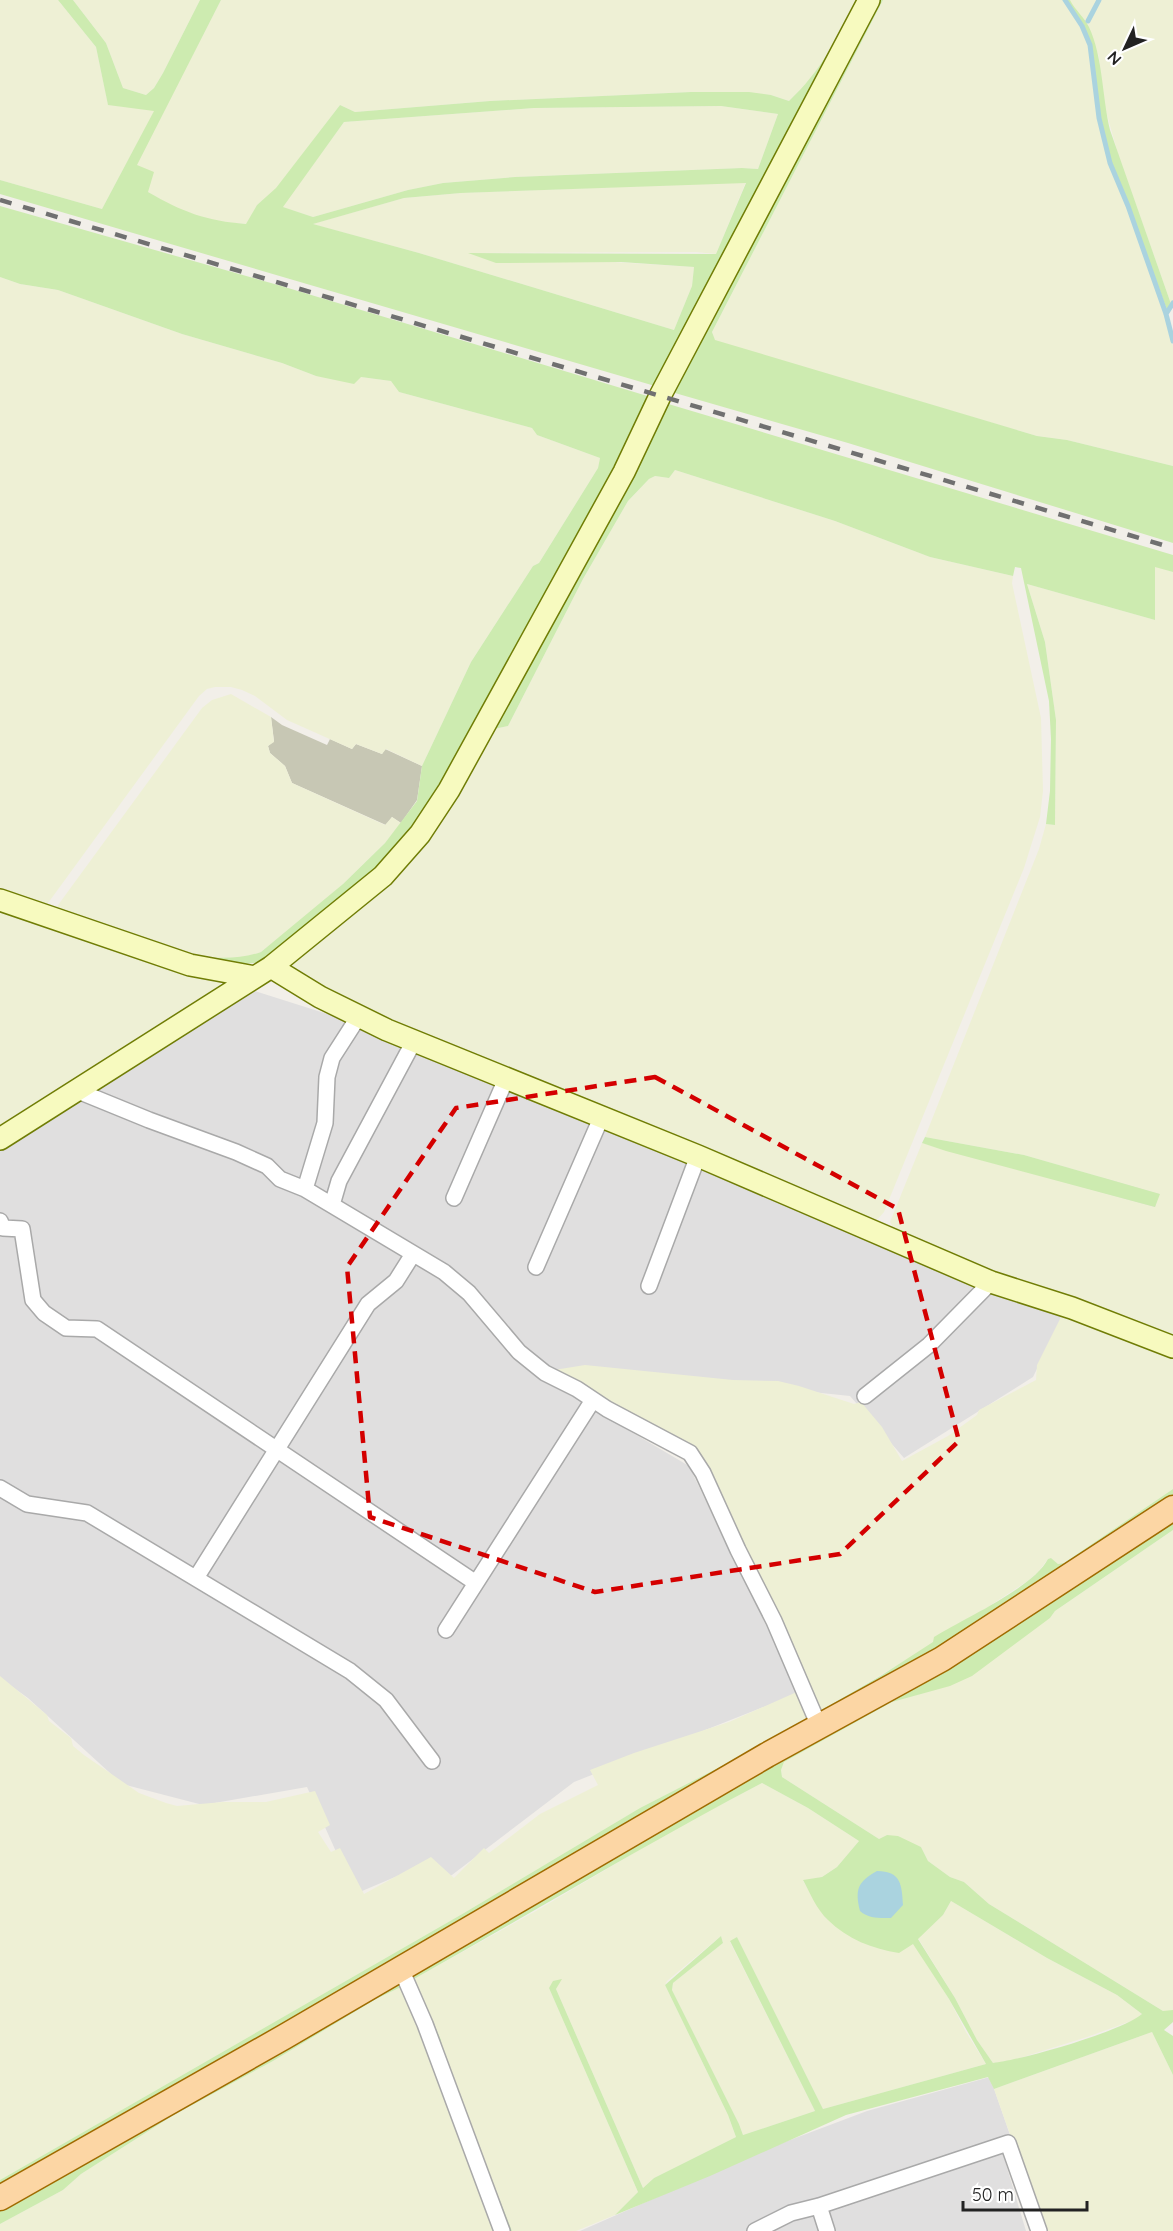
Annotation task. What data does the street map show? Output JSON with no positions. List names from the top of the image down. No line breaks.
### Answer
{"scale_bar":"50 m","north":"bottom left"}
